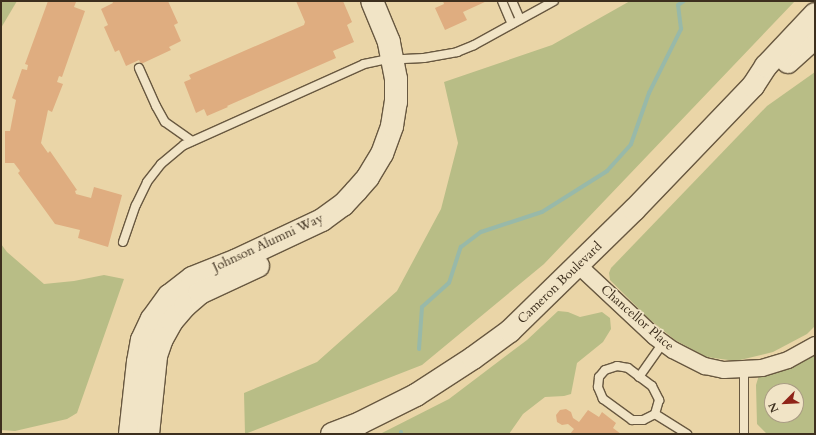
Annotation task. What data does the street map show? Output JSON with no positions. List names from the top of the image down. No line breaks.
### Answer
{"streets":{"street":["Johnson Alumni Way","Cameron Boulevard","Chancellor Place"]},"crossings":[["Cameron Boulevard","Chancellor Place"]],"north":"bottom left"}
